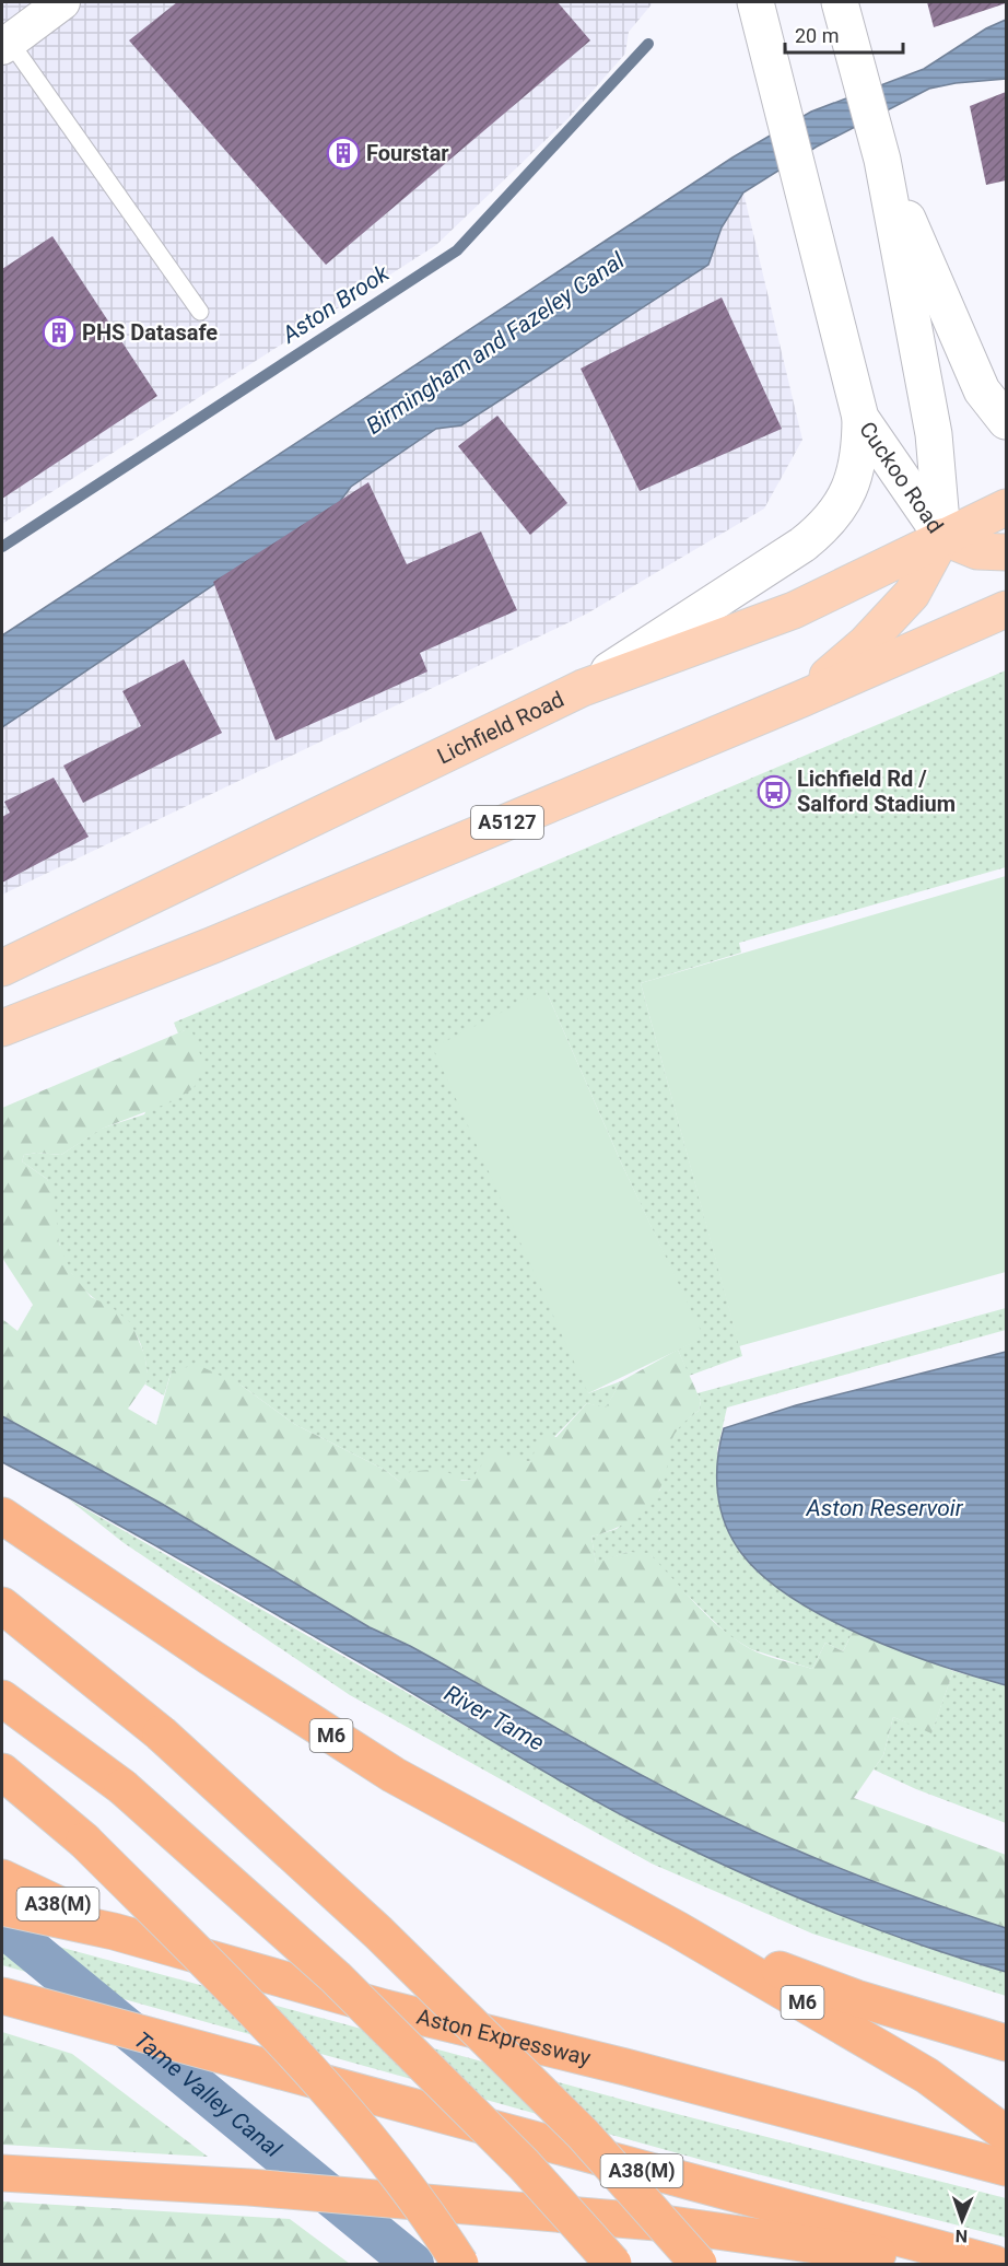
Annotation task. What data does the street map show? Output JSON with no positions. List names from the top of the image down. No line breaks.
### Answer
{"streets":{"highway":["M6","A38(M)","Aston Expressway"],"main road":["Cuckoo Road","Lichfield Road","A5127"]},"crossings":[["Cuckoo Road","Lichfield Road"],["A38(M)","Aston Expressway"]],"water":["Aston Brook","Birmingham and Fazeley Canal","Aston Reservoir","River Tame","Tame Valley Canal"],"places":{"building":["Fourstar","PHS Datasafe"],"bus stop":["Lichfield Rd / Salford Stadium"]},"scale_bar":"20 m","north":"bottom"}
